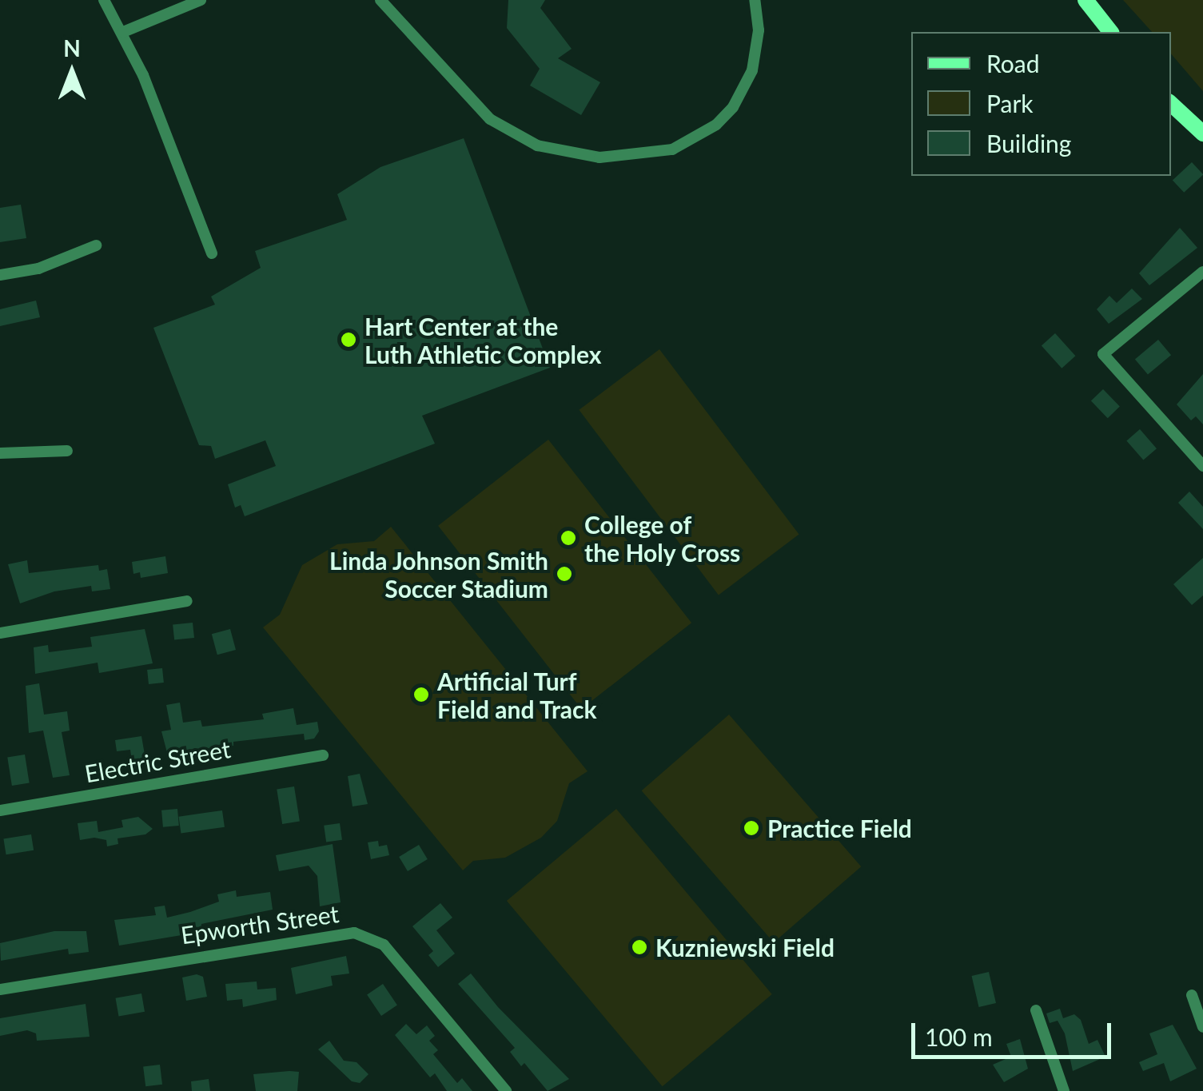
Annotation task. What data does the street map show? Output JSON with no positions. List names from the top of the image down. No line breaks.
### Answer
{"streets":{"street":["Electric Street","Epworth Street"]},"places":["Hart Center at the Luth Athletic Complex","College of the Holy Cross","Linda Johnson Smith Soccer Stadium","Artificial Turf Field and Track","Practice Field","Kuzniewski Field"],"legend":["Road","Park","Building"],"scale_bar":"100 m","north":"top"}
